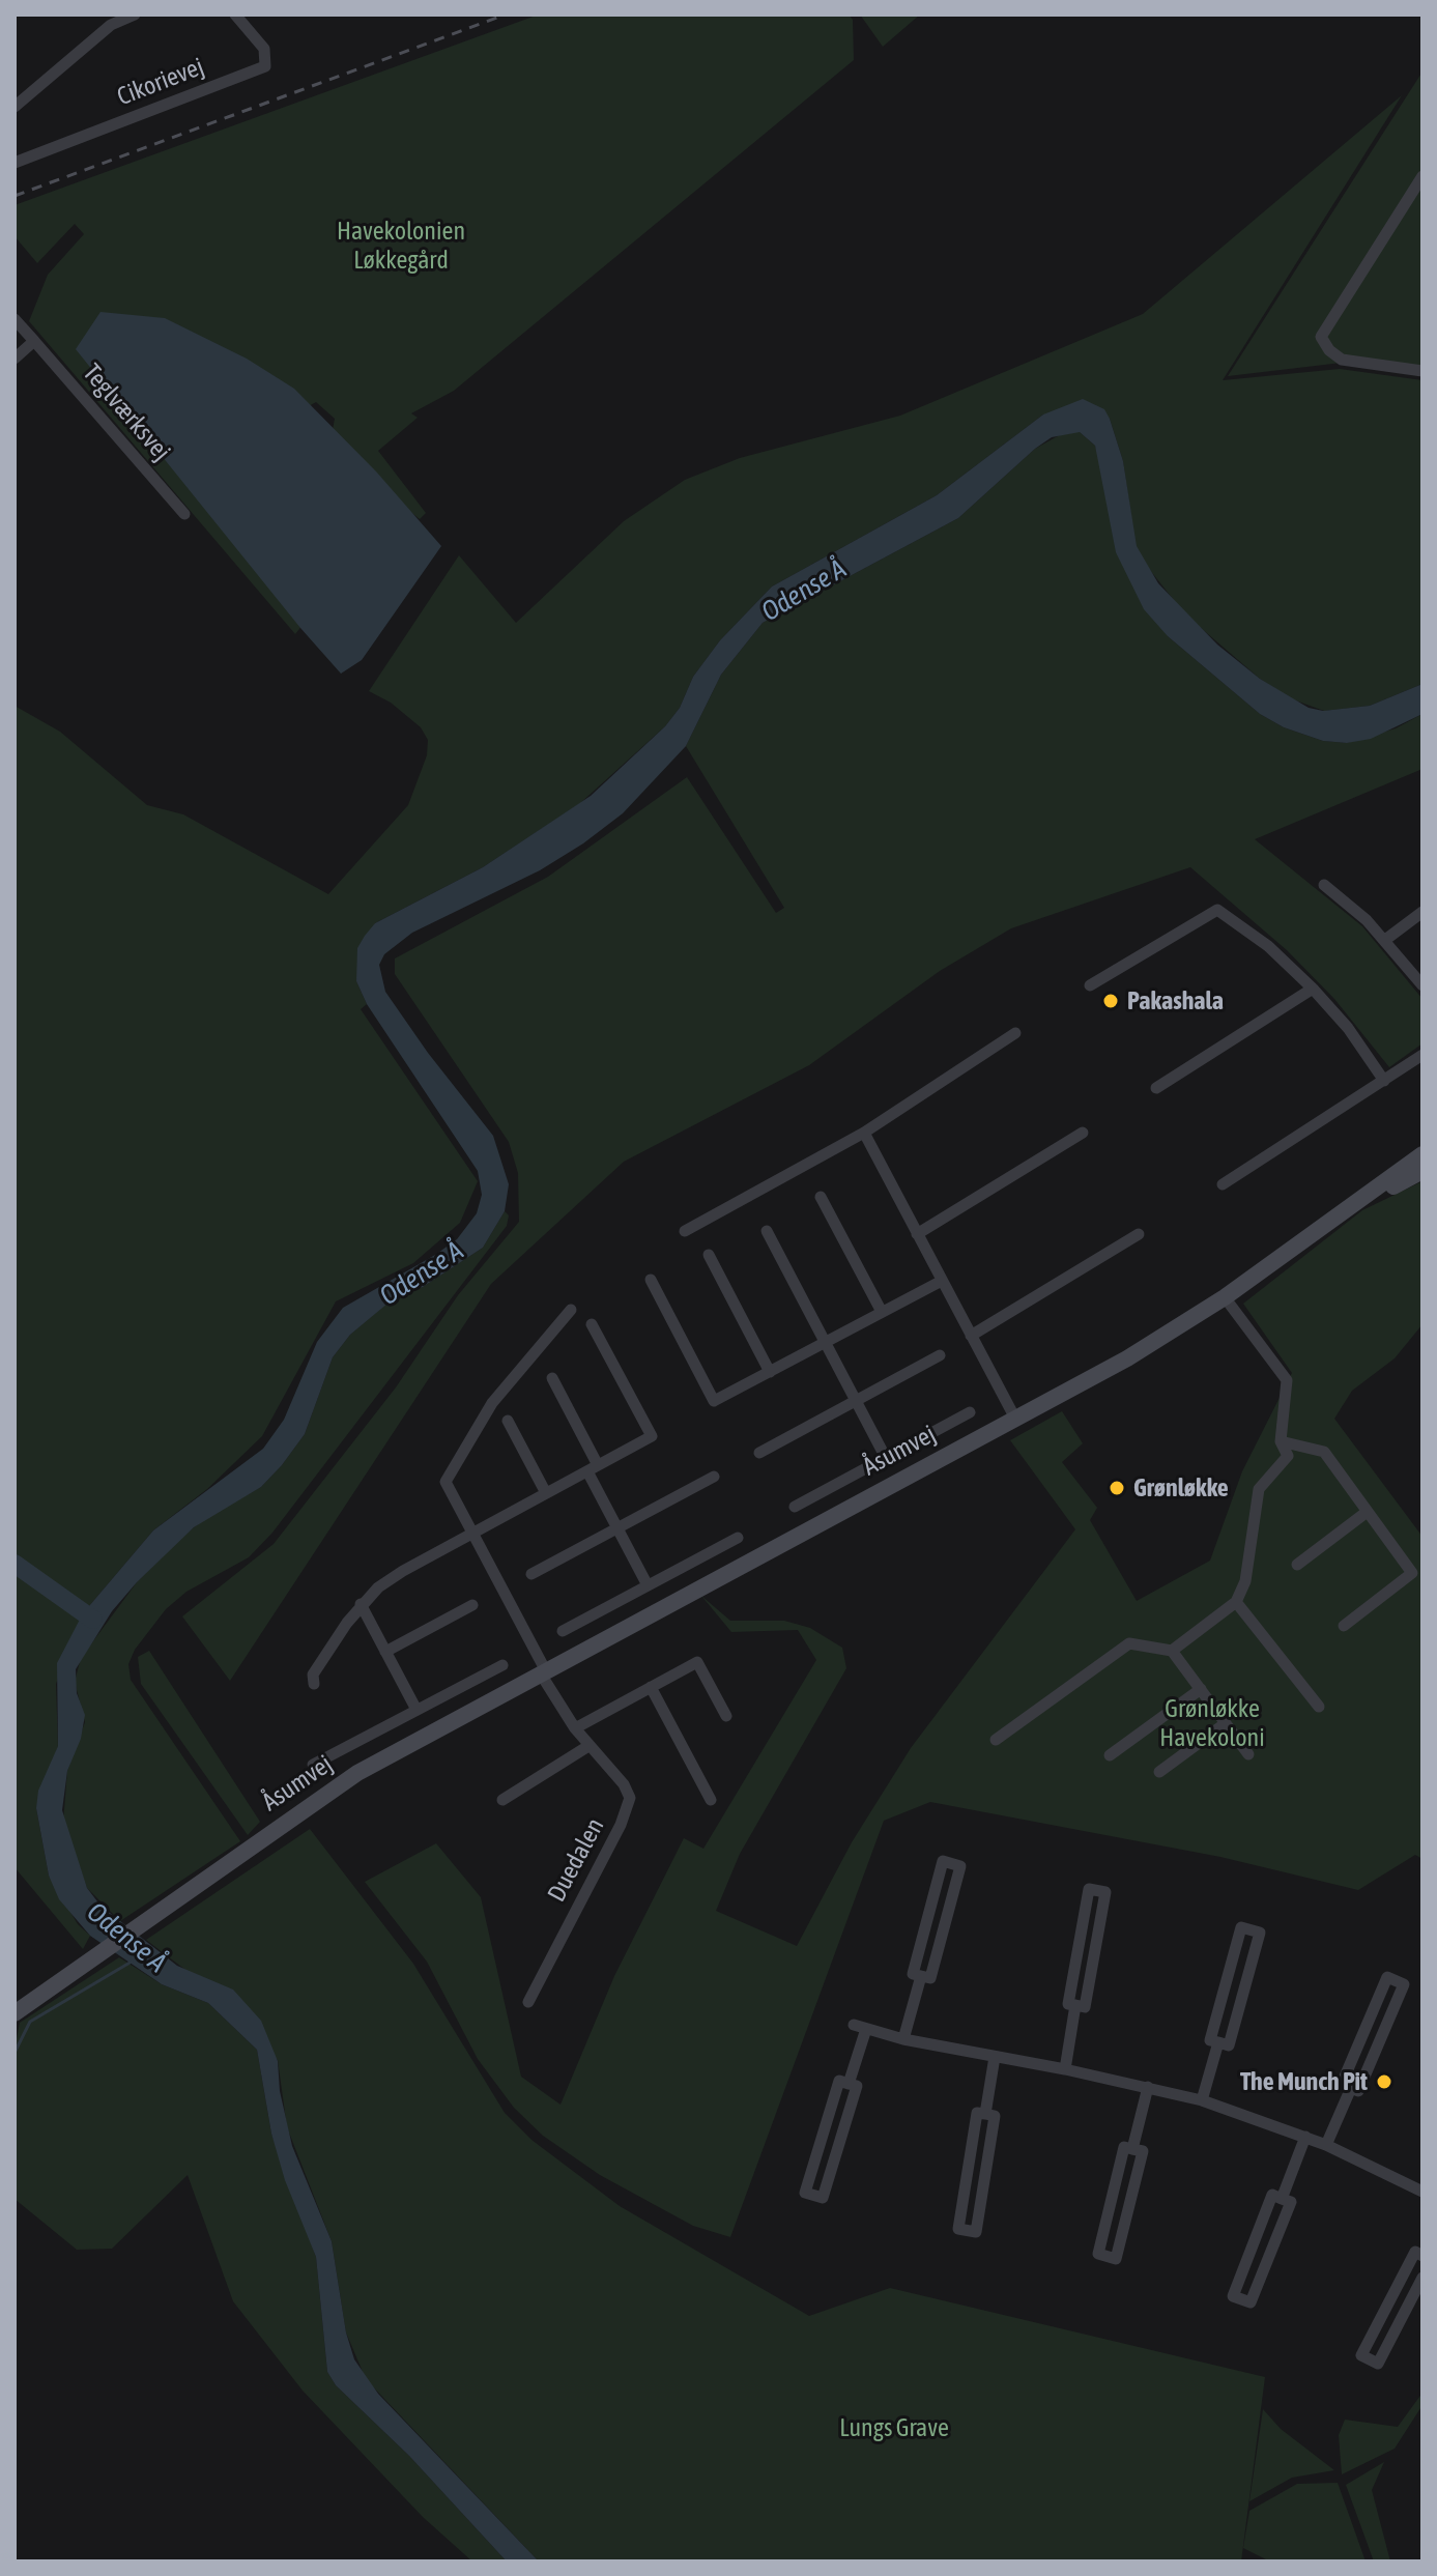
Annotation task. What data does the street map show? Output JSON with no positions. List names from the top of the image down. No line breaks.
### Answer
{"streets":{"street":["Cikorievej","Teglværksvej","Åsumvej","Duedalen"]},"crossings":[["Åsumvej","Duedalen"]],"water":["Odense Å"],"parks":["Havekolonien Løkkegård","Grønløkke Havekoloni","Lungs Grave"],"places":["Pakashala","Grønløkke","The Munch Pit"]}
